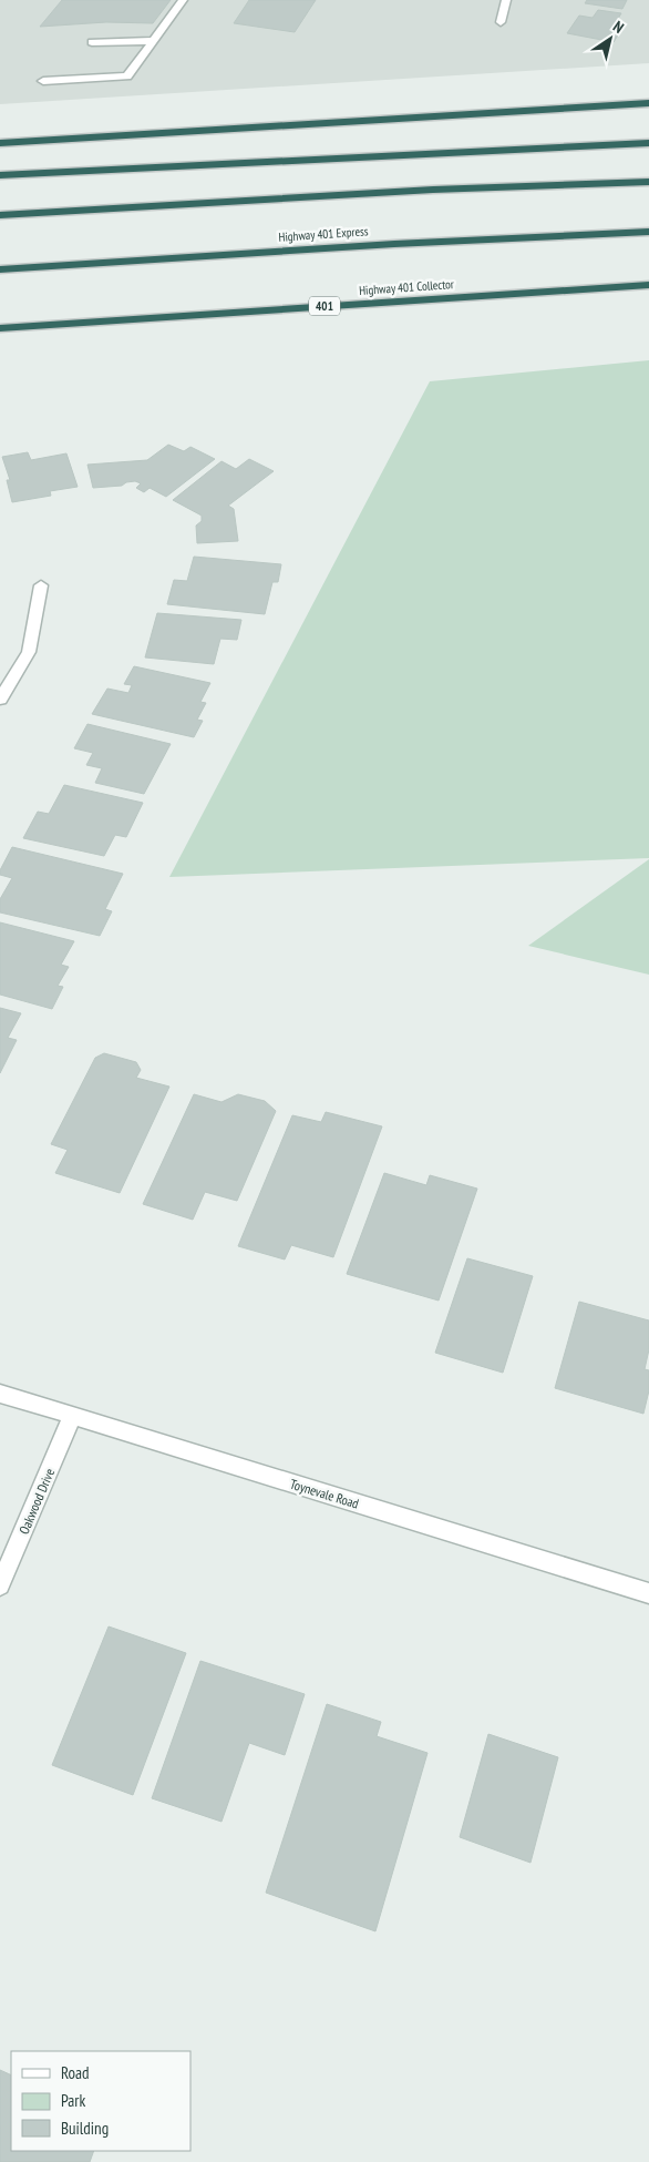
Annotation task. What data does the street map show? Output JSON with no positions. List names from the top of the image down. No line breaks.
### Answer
{"streets":{"highway":["Highway 401 Express","Highway 401 Collector","401"],"street":["Toynevale Road","Oakwood Drive"]},"crossings":[["Toynevale Road","Oakwood Drive"]],"legend":["Road","Park","Building"],"north":"top right"}
